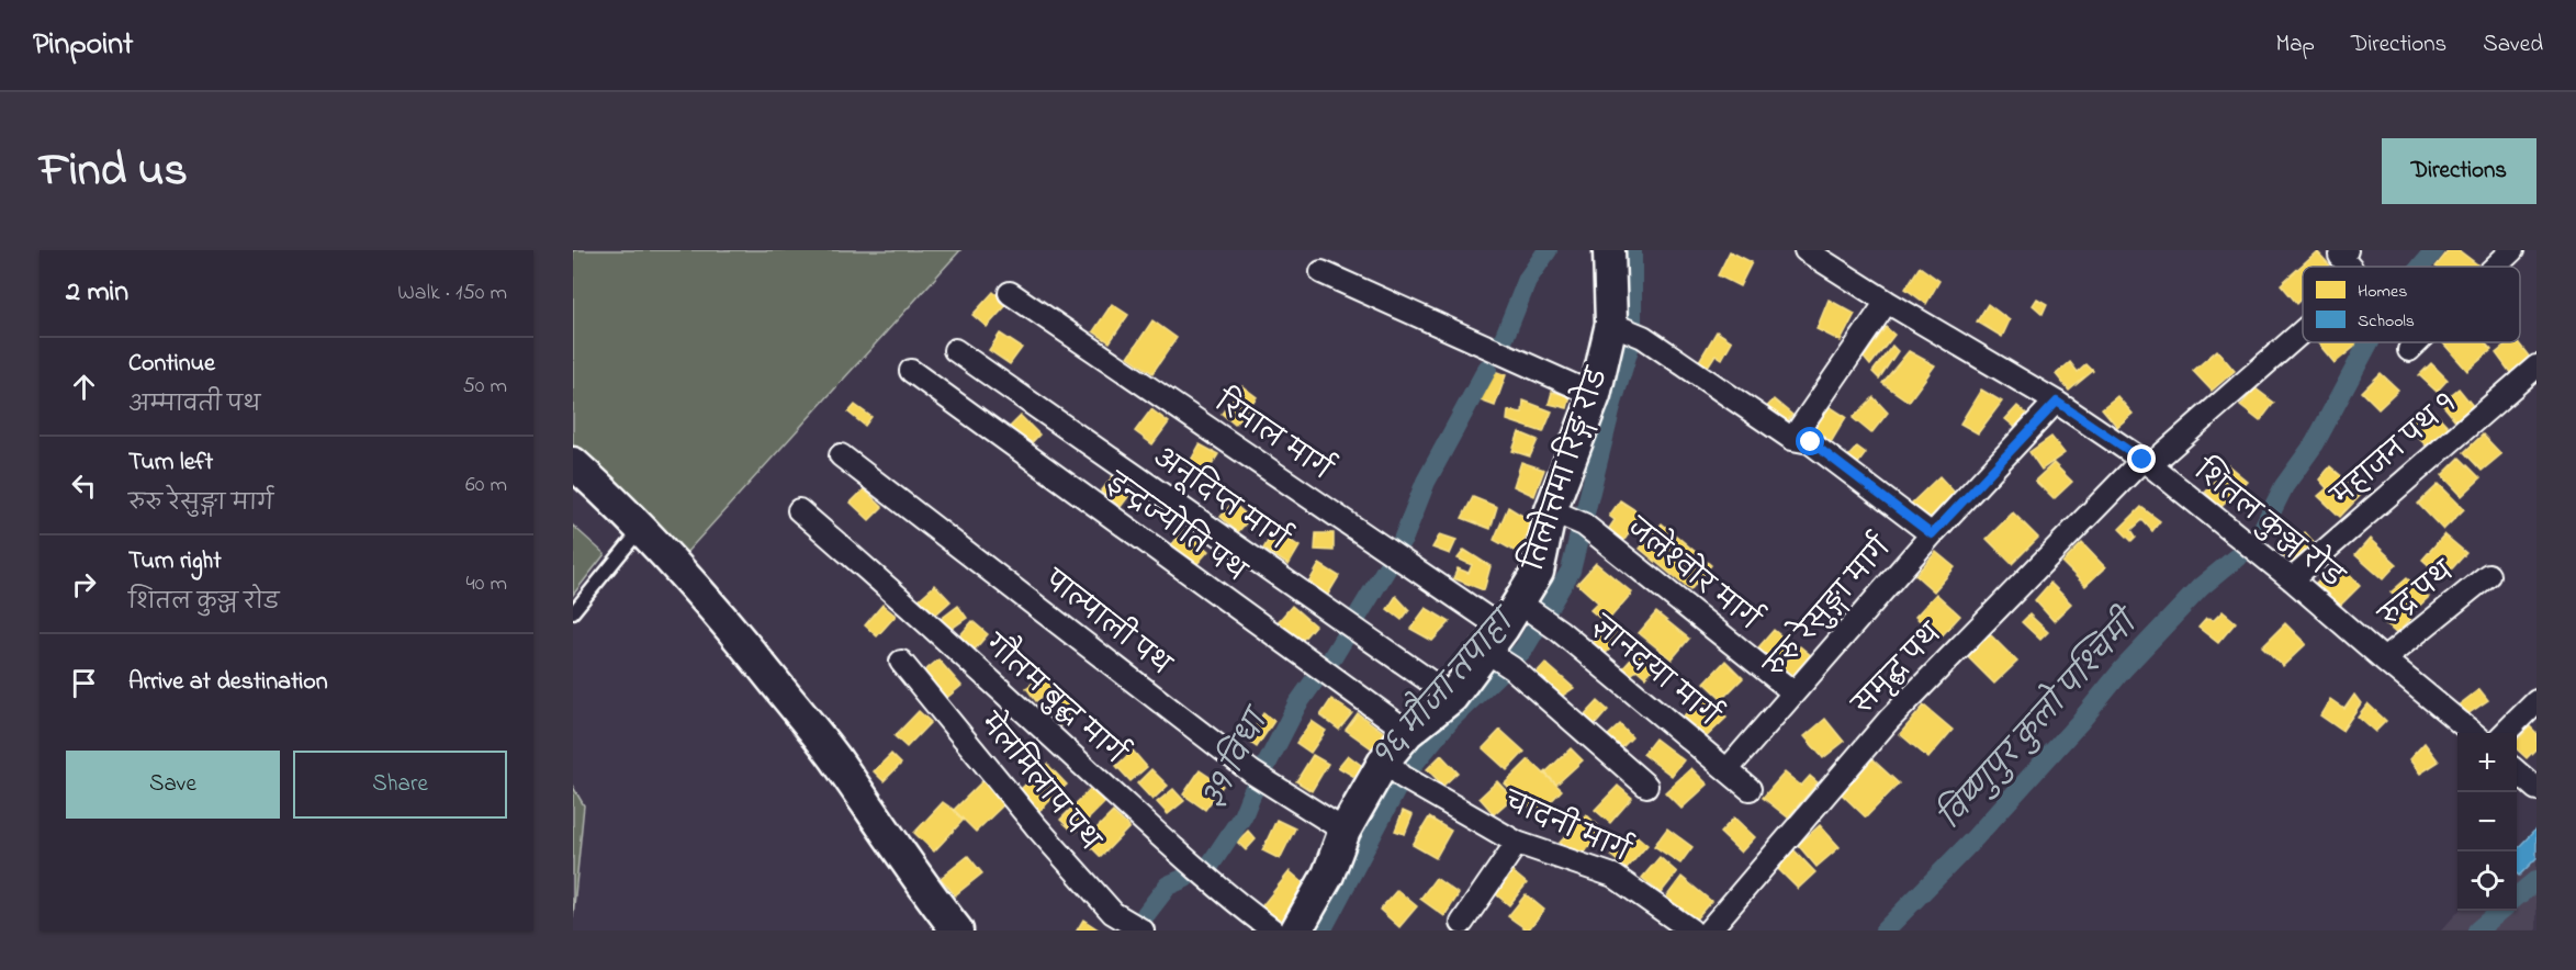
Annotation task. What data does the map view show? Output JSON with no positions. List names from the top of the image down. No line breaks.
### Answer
{"streets":{"street":["रिमाल मार्ग","महाजन पथ १","तिलोत्तमा रिङ्ग रोड","अनूदिप्त मार्ग","शितल कुञ्ज रोड","इन्द्रज्योति पथ","जलेश्वोर मार्ग","रुद्र पथ","रुरु रेसुङ्गा मार्ग","पाल्पाली पथ","समृद्ध पथ","ज्ञानदया मार्ग","गौतम बुद्ध मार्ग","मेलमिलाप पथ","चादनी मार्ग"]},"crossings":[["रिमाल मार्ग","तिलोत्तमा रिङ्ग रोड"],["महाजन पथ १","शितल कुञ्ज रोड"],["तिलोत्तमा रिङ्ग रोड","अनूदिप्त मार्ग"],["तिलोत्तमा रिङ्ग रोड","इन्द्रज्योति पथ"],["तिलोत्तमा रिङ्ग रोड","जलेश्वोर मार्ग"],["तिलोत्तमा रिङ्ग रोड","पाल्पाली पथ"],["तिलोत्तमा रिङ्ग रोड","ज्ञानदया मार्ग"],["तिलोत्तमा रिङ्ग रोड","चादनी मार्ग"],["शितल कुञ्ज रोड","रुद्र पथ"],["शितल कुञ्ज रोड","रुरु रेसुङ्गा मार्ग"],["शितल कुञ्ज रोड","समृद्ध पथ"],["जलेश्वोर मार्ग","रुरु रेसुङ्गा मार्ग"],["रुरु रेसुङ्गा मार्ग","ज्ञानदया मार्ग"]],"water":["१६ मौजा तपाहा","विष्णुपुर कुलो पश्चिमी","३१ विधा"],"legend":["Homes","Schools"],"page":{"header":"Pinpoint","nav":["Map","Directions","Saved"],"title":"Find us","buttons":["Directions",["Save","Share"]],"heading":["2 min","Walk · 150 m"],"list":[["Continue","अम्मावती पथ","50 m"],["Turn left","रुरु रेसुङ्गा मार्ग","60 m"],["Turn right","शितल कुञ्ज रोड","40 m"],"Arrive at destination"],"map_buttons":["+","−"]}}
